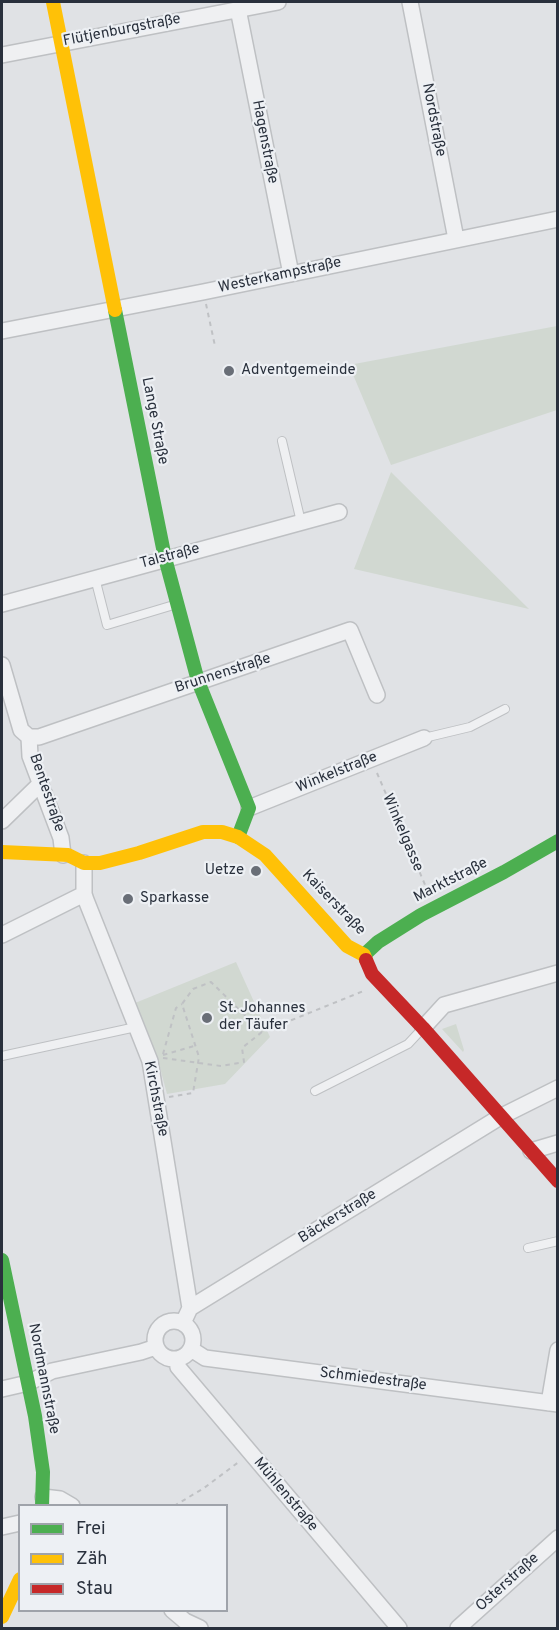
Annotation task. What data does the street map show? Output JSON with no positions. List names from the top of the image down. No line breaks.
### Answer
{"streets":{"street":["Flütjenburgstraße","Nordstraße","Hagenstraße","Westerkampstraße","Lange Straße","Talstraße","Brunnenstraße","Winkelstraße","Bentestraße","Marktstraße","Kaiserstraße","Kirchstraße","Bäckerstraße","Nordmannstraße","Schmiedestraße","Mühlenstraße","Osterstraße"],"path":["Winkelgasse"]},"crossings":[["Flütjenburgstraße","Hagenstraße"],["Flütjenburgstraße","Lange Straße"],["Nordstraße","Westerkampstraße"],["Hagenstraße","Westerkampstraße"],["Westerkampstraße","Lange Straße"],["Lange Straße","Talstraße"],["Lange Straße","Brunnenstraße"],["Lange Straße","Winkelstraße"],["Brunnenstraße","Bentestraße"],["Winkelstraße","Winkelgasse"],["Bentestraße","Kaiserstraße"],["Winkelgasse","Marktstraße"],["Marktstraße","Kaiserstraße"],["Kaiserstraße","Kirchstraße"],["Kaiserstraße","Bäckerstraße"],["Kirchstraße","Bäckerstraße"],["Schmiedestraße","Mühlenstraße"]],"places":["Adventgemeinde","Uetze","Sparkasse","St. Johannes der Täufer"],"legend":["Frei","Zäh","Stau"]}
